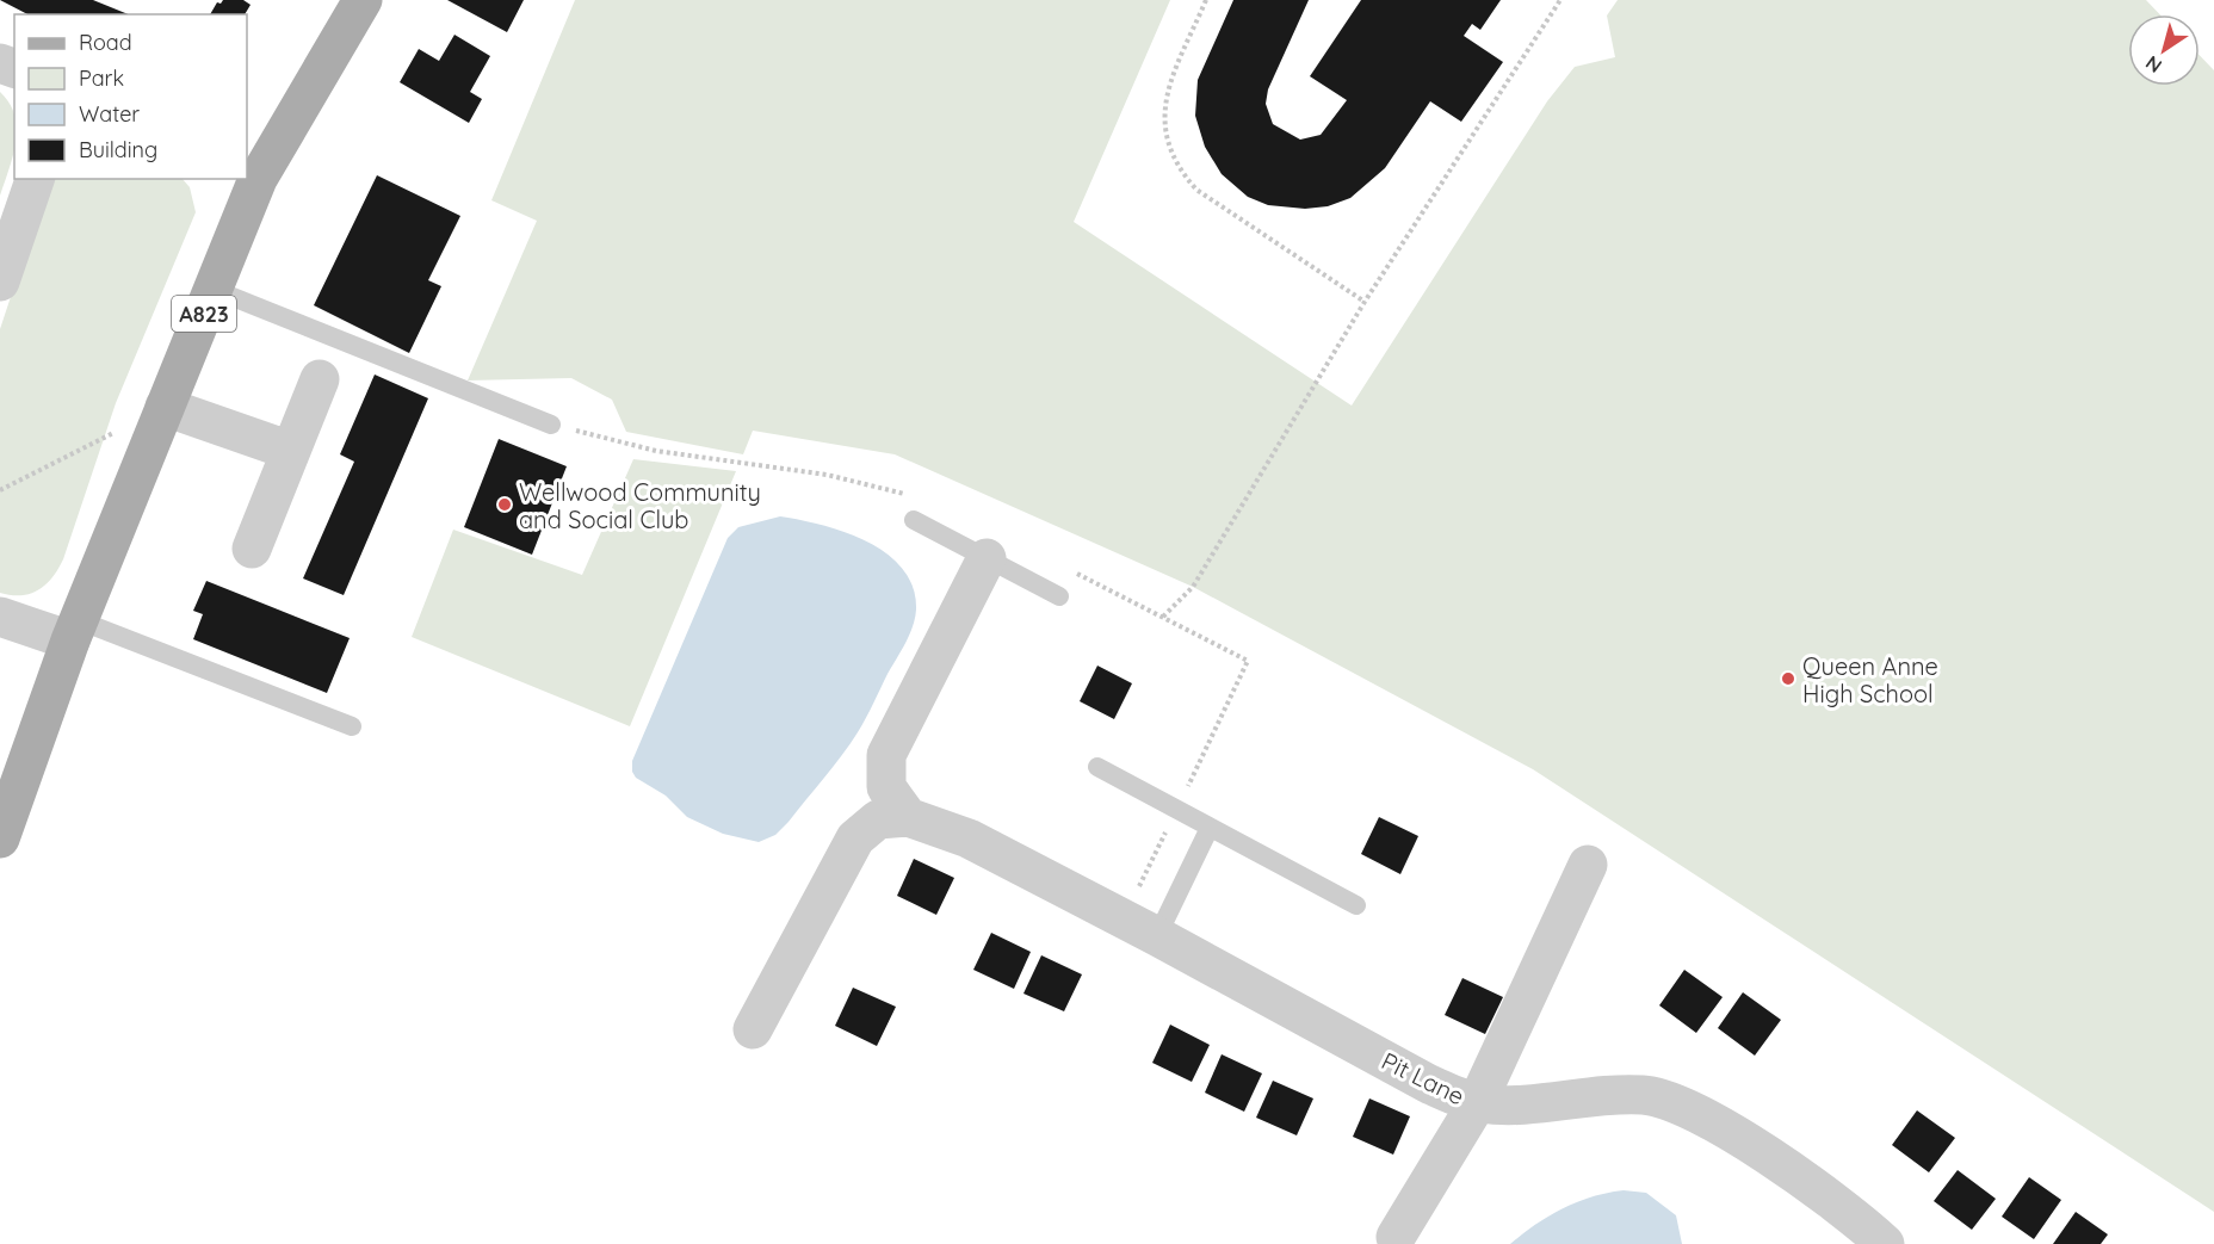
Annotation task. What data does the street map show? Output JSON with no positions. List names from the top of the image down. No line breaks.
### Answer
{"streets":{"main road":["A823"],"street":["Pit Lane"]},"places":["Wellwood Community and Social Club","Queen Anne High School"],"legend":["Road","Park","Water","Building"],"north":"bottom left"}
